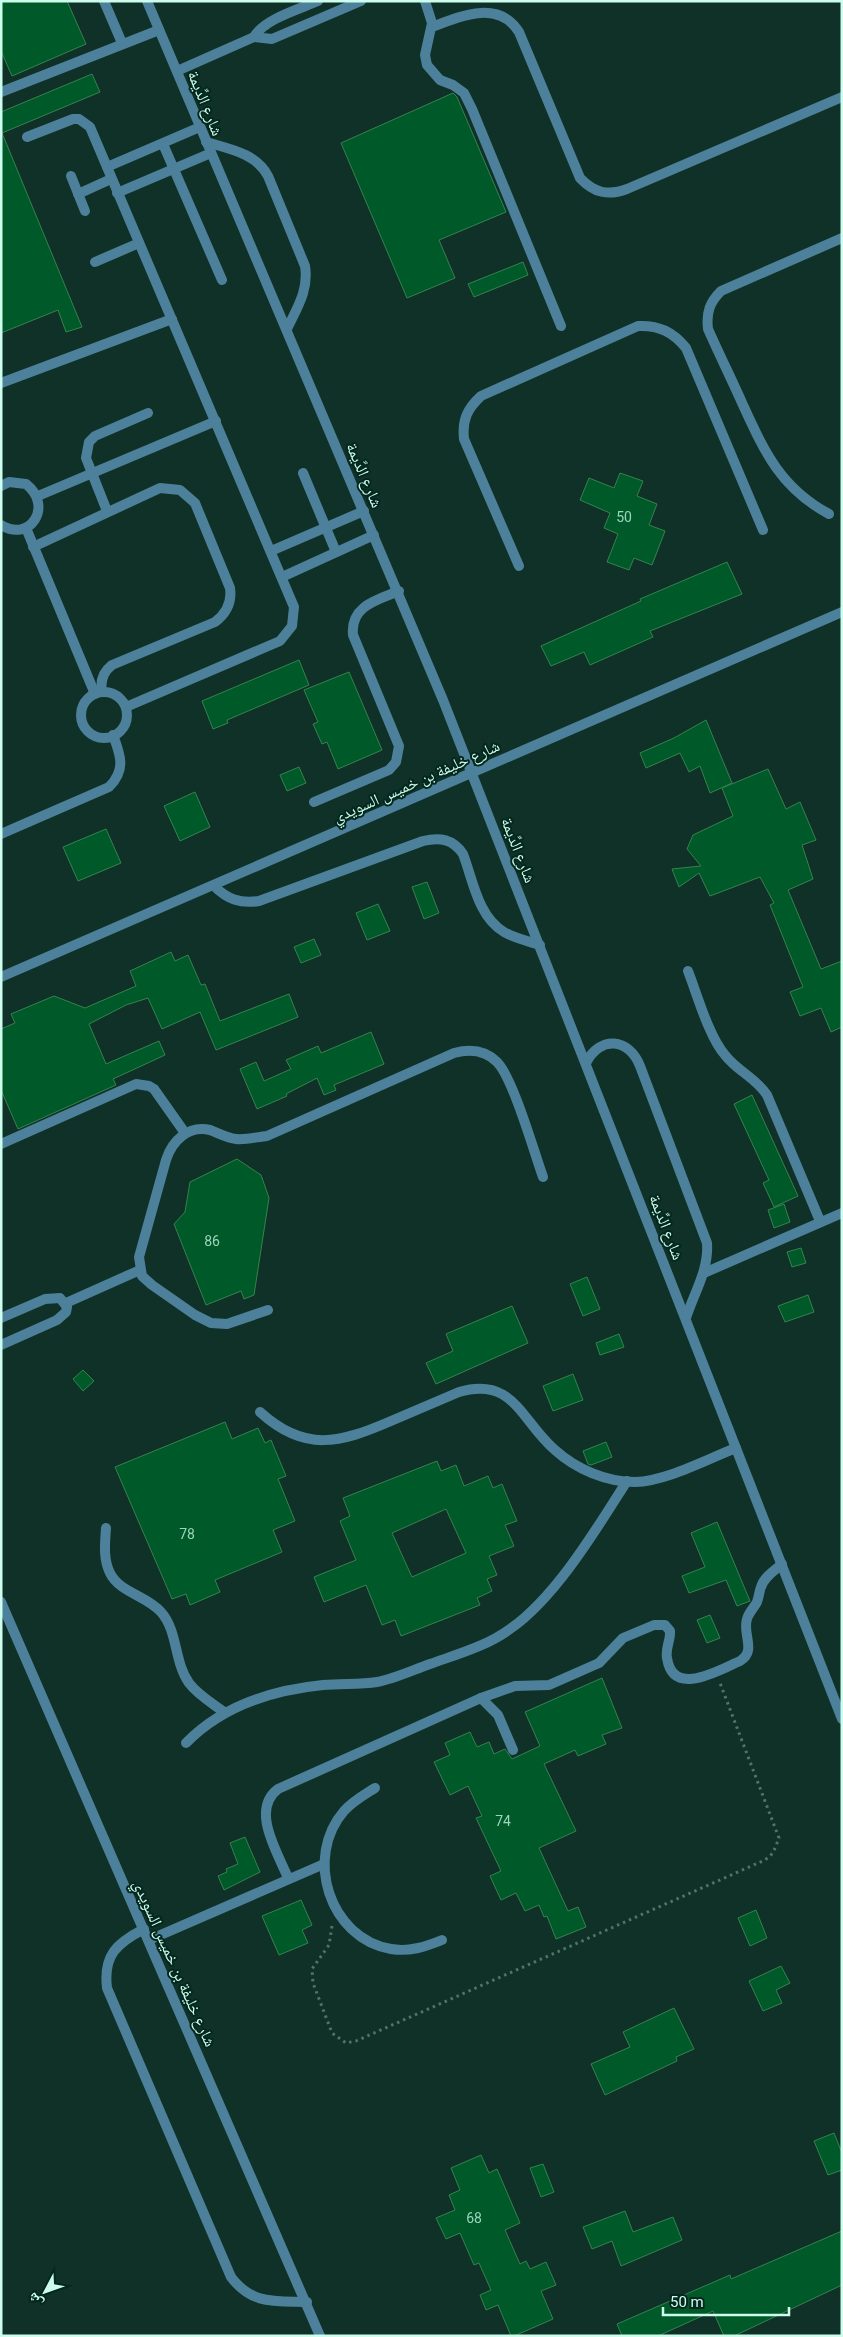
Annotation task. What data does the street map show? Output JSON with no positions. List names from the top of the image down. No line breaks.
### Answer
{"streets":{"street":["شارع الدِّيمة","شارع خليفة بن خميس السويدي"]},"crossings":[["شارع الدِّيمة","شارع خليفة بن خميس السويدي"]],"house_numbers":["50","86","78","74","68"],"scale_bar":"50 m","north":"bottom left"}
